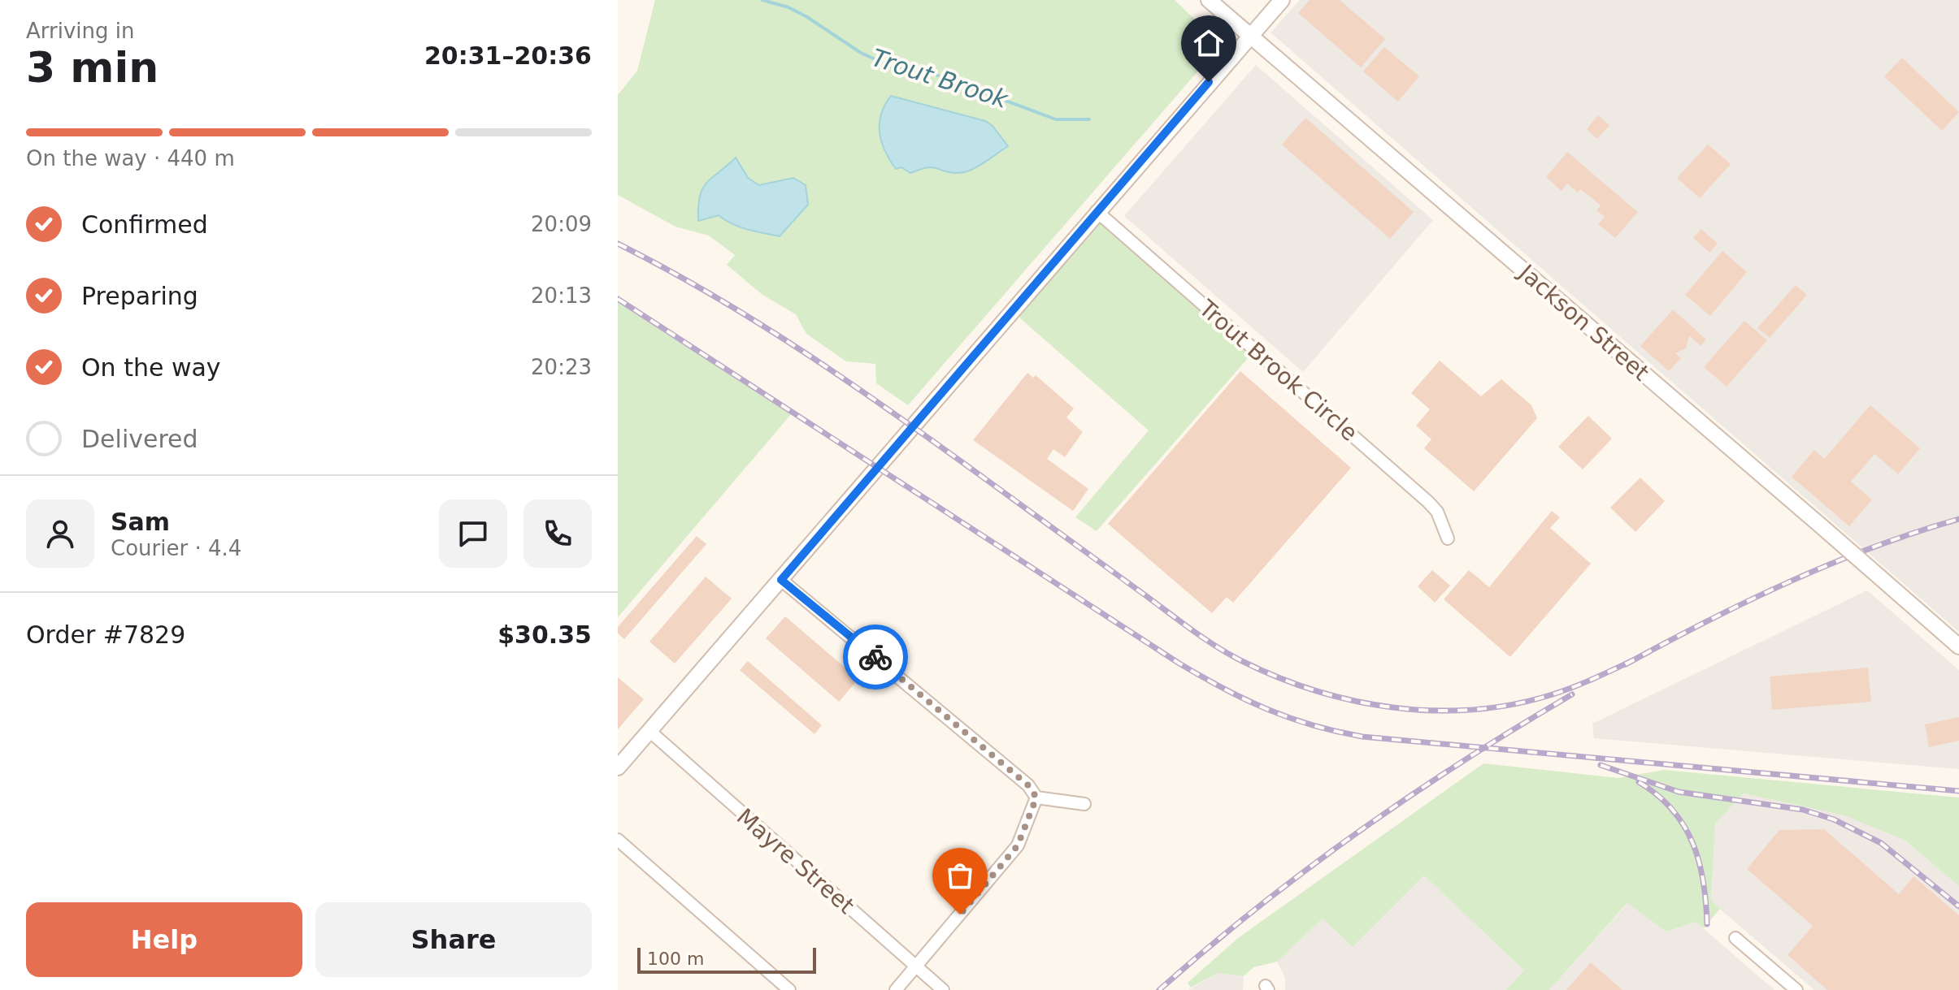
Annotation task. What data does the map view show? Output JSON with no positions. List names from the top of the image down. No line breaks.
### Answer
{"streets":{"street":["Jackson Street","Trout Brook Circle","Mayre Street"]},"water":["Trout Brook"],"scale_bar":"100 m","page":{"heading":["3 min","Arriving in","20:31–20:36"],"panel":["Sam","Courier · 4.4","Order #7829","$30.35"],"bar":"On the way · 440 m","list":[["Confirmed","20:09"],["Preparing","20:13"],["On the way","20:23"],"Delivered"],"buttons":["Help","Share"],"scale":"100 m"}}
